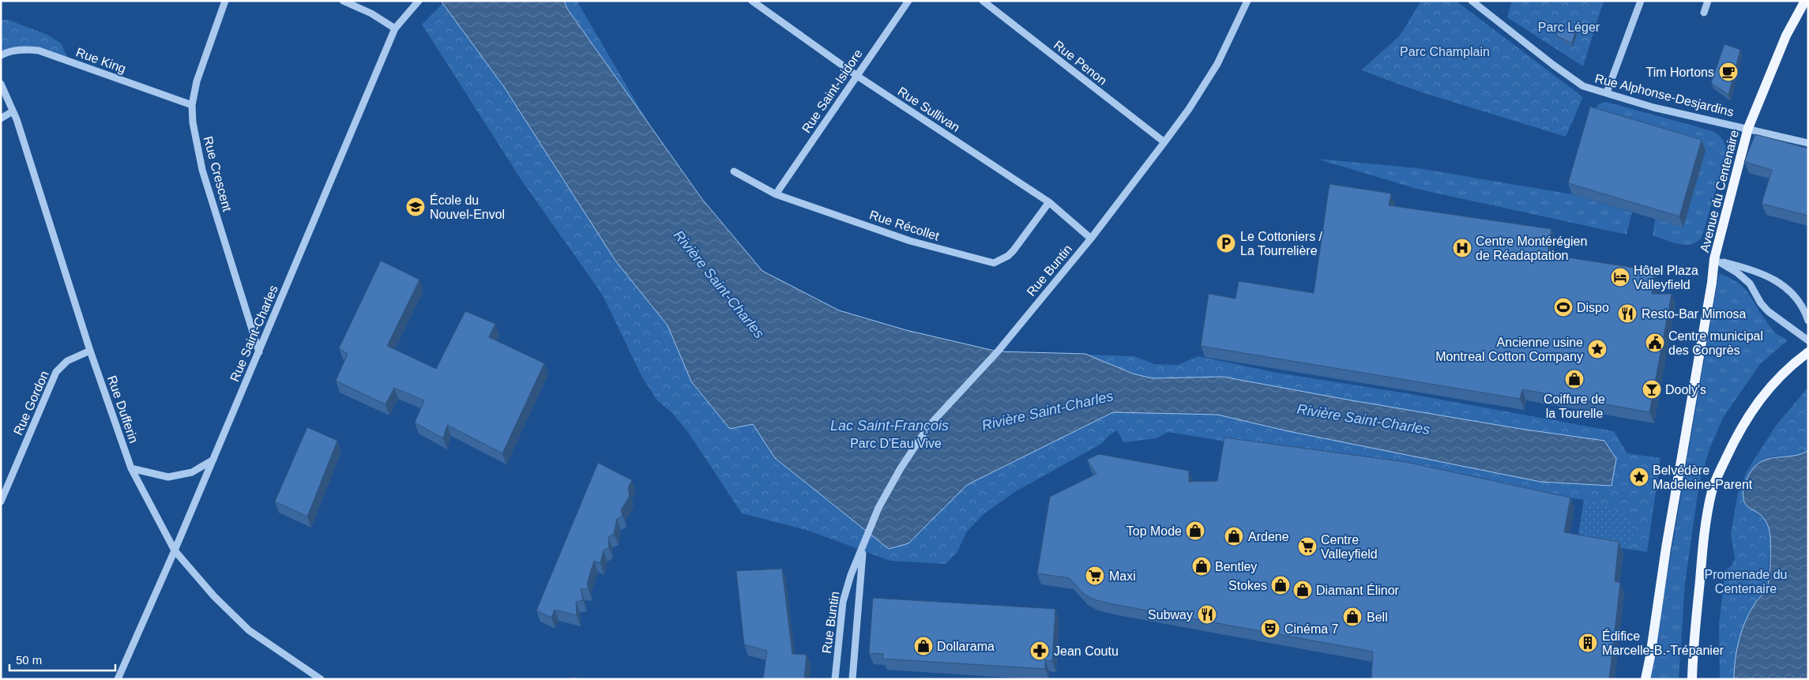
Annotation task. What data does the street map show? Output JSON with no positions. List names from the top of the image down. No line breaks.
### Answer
{"streets":{"main road":["Avenue du Centenaire"],"street":["Rue King","Rue Penon","Rue Saint-Isidore","Rue Alphonse-Desjardins","Rue Sullivan","Rue Crescent","Rue Récollet","Rue Buntin","Rue Saint-Charles","Rue Gordon","Rue Dufferin"]},"crossings":[["Rue King","Rue Crescent"],["Rue Penon","Rue Buntin"],["Rue Saint-Isidore","Rue Sullivan"],["Rue Saint-Isidore","Rue Récollet"],["Rue Alphonse-Desjardins","Avenue du Centenaire"],["Rue Sullivan","Rue Récollet"],["Rue Sullivan","Rue Buntin"],["Rue Crescent","Rue Saint-Charles"],["Rue Saint-Charles","Rue Dufferin"],["Rue Gordon","Rue Dufferin"]],"water":["Rivière Saint-Charles","Lac Saint-François"],"parks":["Parc Léger","Parc Champlain","Parc D'Eau Vive","Promenade du Centenaire"],"places":{"cafe":["Tim Hortons"],"school or university":["École du Nouvel-Envol"],"parking":["Le Cottoniers / La Tourrelière"],"hospital":["Centre Montérégien de Réadaptation"],"hotel":["Hôtel Plaza Valleyfield"],"sports":["Dispo"],"restaurant":["Resto-Bar Mimosa","Subway"],"public building":["Centre municipal des Congrès"],"place":["Ancienne usine Montreal Cotton Company","Belvédère Madeleine-Parent"],"shop":["Coiffure de la Tourelle","Top Mode","Ardene","Bentley","Stokes","Diamant Élinor","Bell","Dollarama"],"bar":["Dooly's"],"supermarket":["Centre Valleyfield","Maxi"],"theatre":["Cinéma 7"],"building":["Édifice Marcelle-B.-Trépanier"],"pharmacy":["Jean Coutu"]},"scale_bar":"50 m"}
